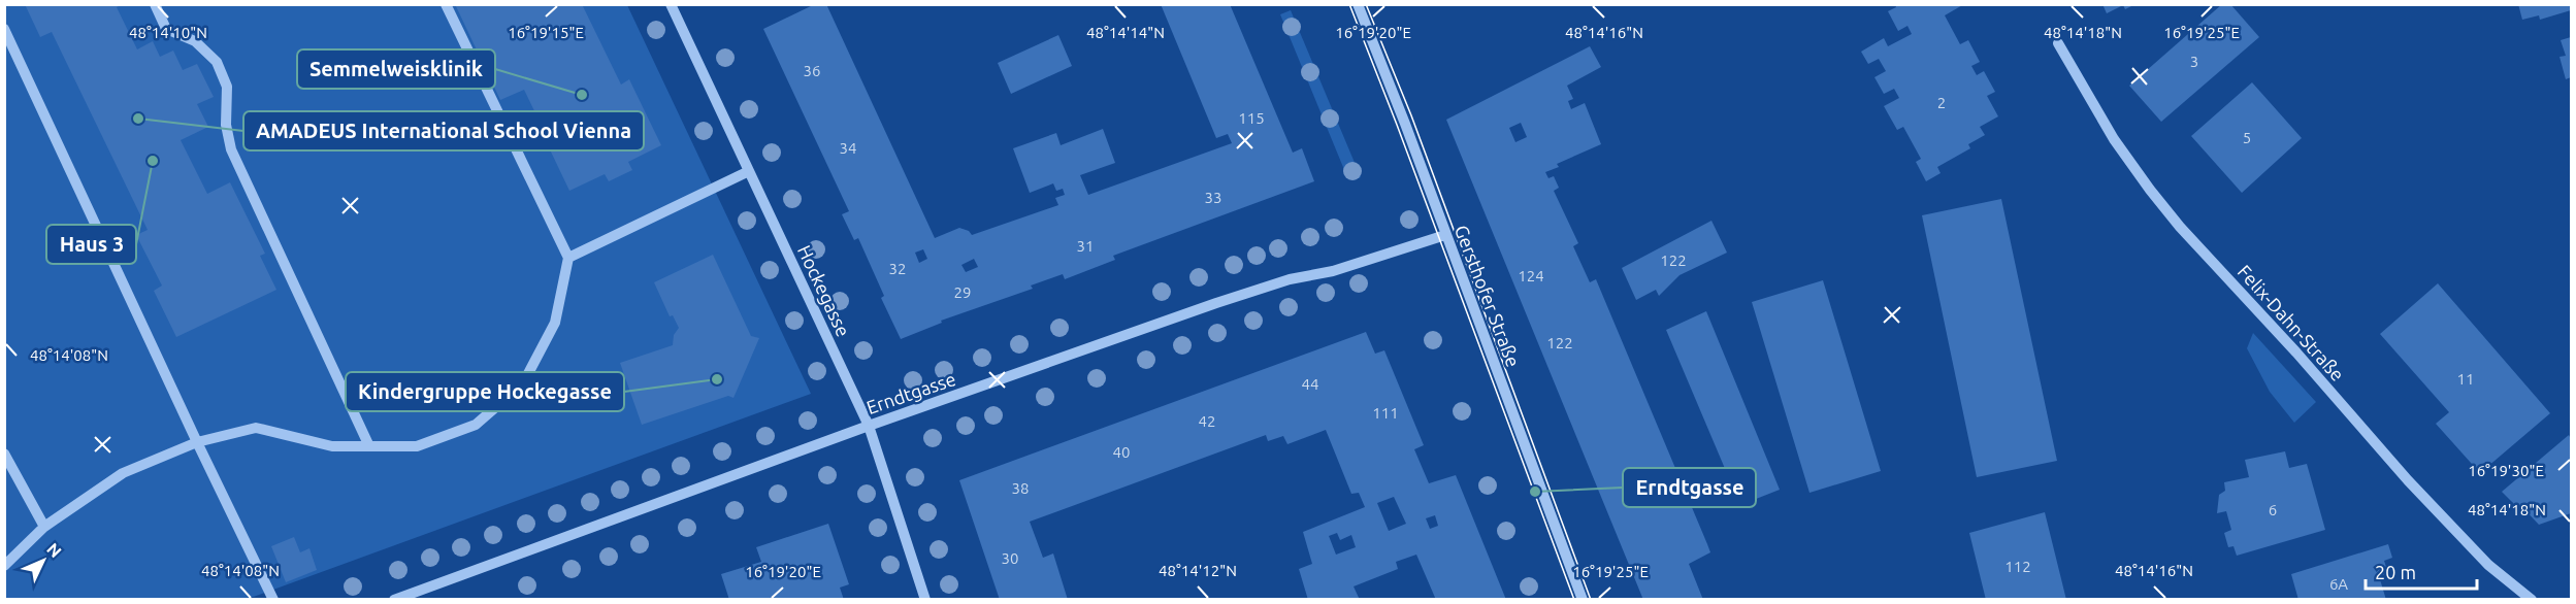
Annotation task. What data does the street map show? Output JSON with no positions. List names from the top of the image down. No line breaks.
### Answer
{"streets":{"street":["Hockegasse","Gersthofer Straße","Felix-Dahn-Straße","Erndtgasse"]},"crossings":[["Hockegasse","Erndtgasse"],["Gersthofer Straße","Erndtgasse"]],"places":["Semmelweisklinik","AMADEUS International School Vienna","Haus 3","Kindergruppe Hockegasse","Erndtgasse"],"house_numbers":["3","36","2","115","5","34","33","31","122","32","124","29","122","11","44","111","42","40","38","6","30","112","6A"],"scale_bar":"20 m","north":"top right","coordinates":["16°19'15\"E","16°19'20\"E","16°19'25\"E","48°14'10\"N","48°14'14\"N","48°14'16\"N","48°14'18\"N","48°14'08\"N","16°19'30\"E","48°14'12\"N"]}
